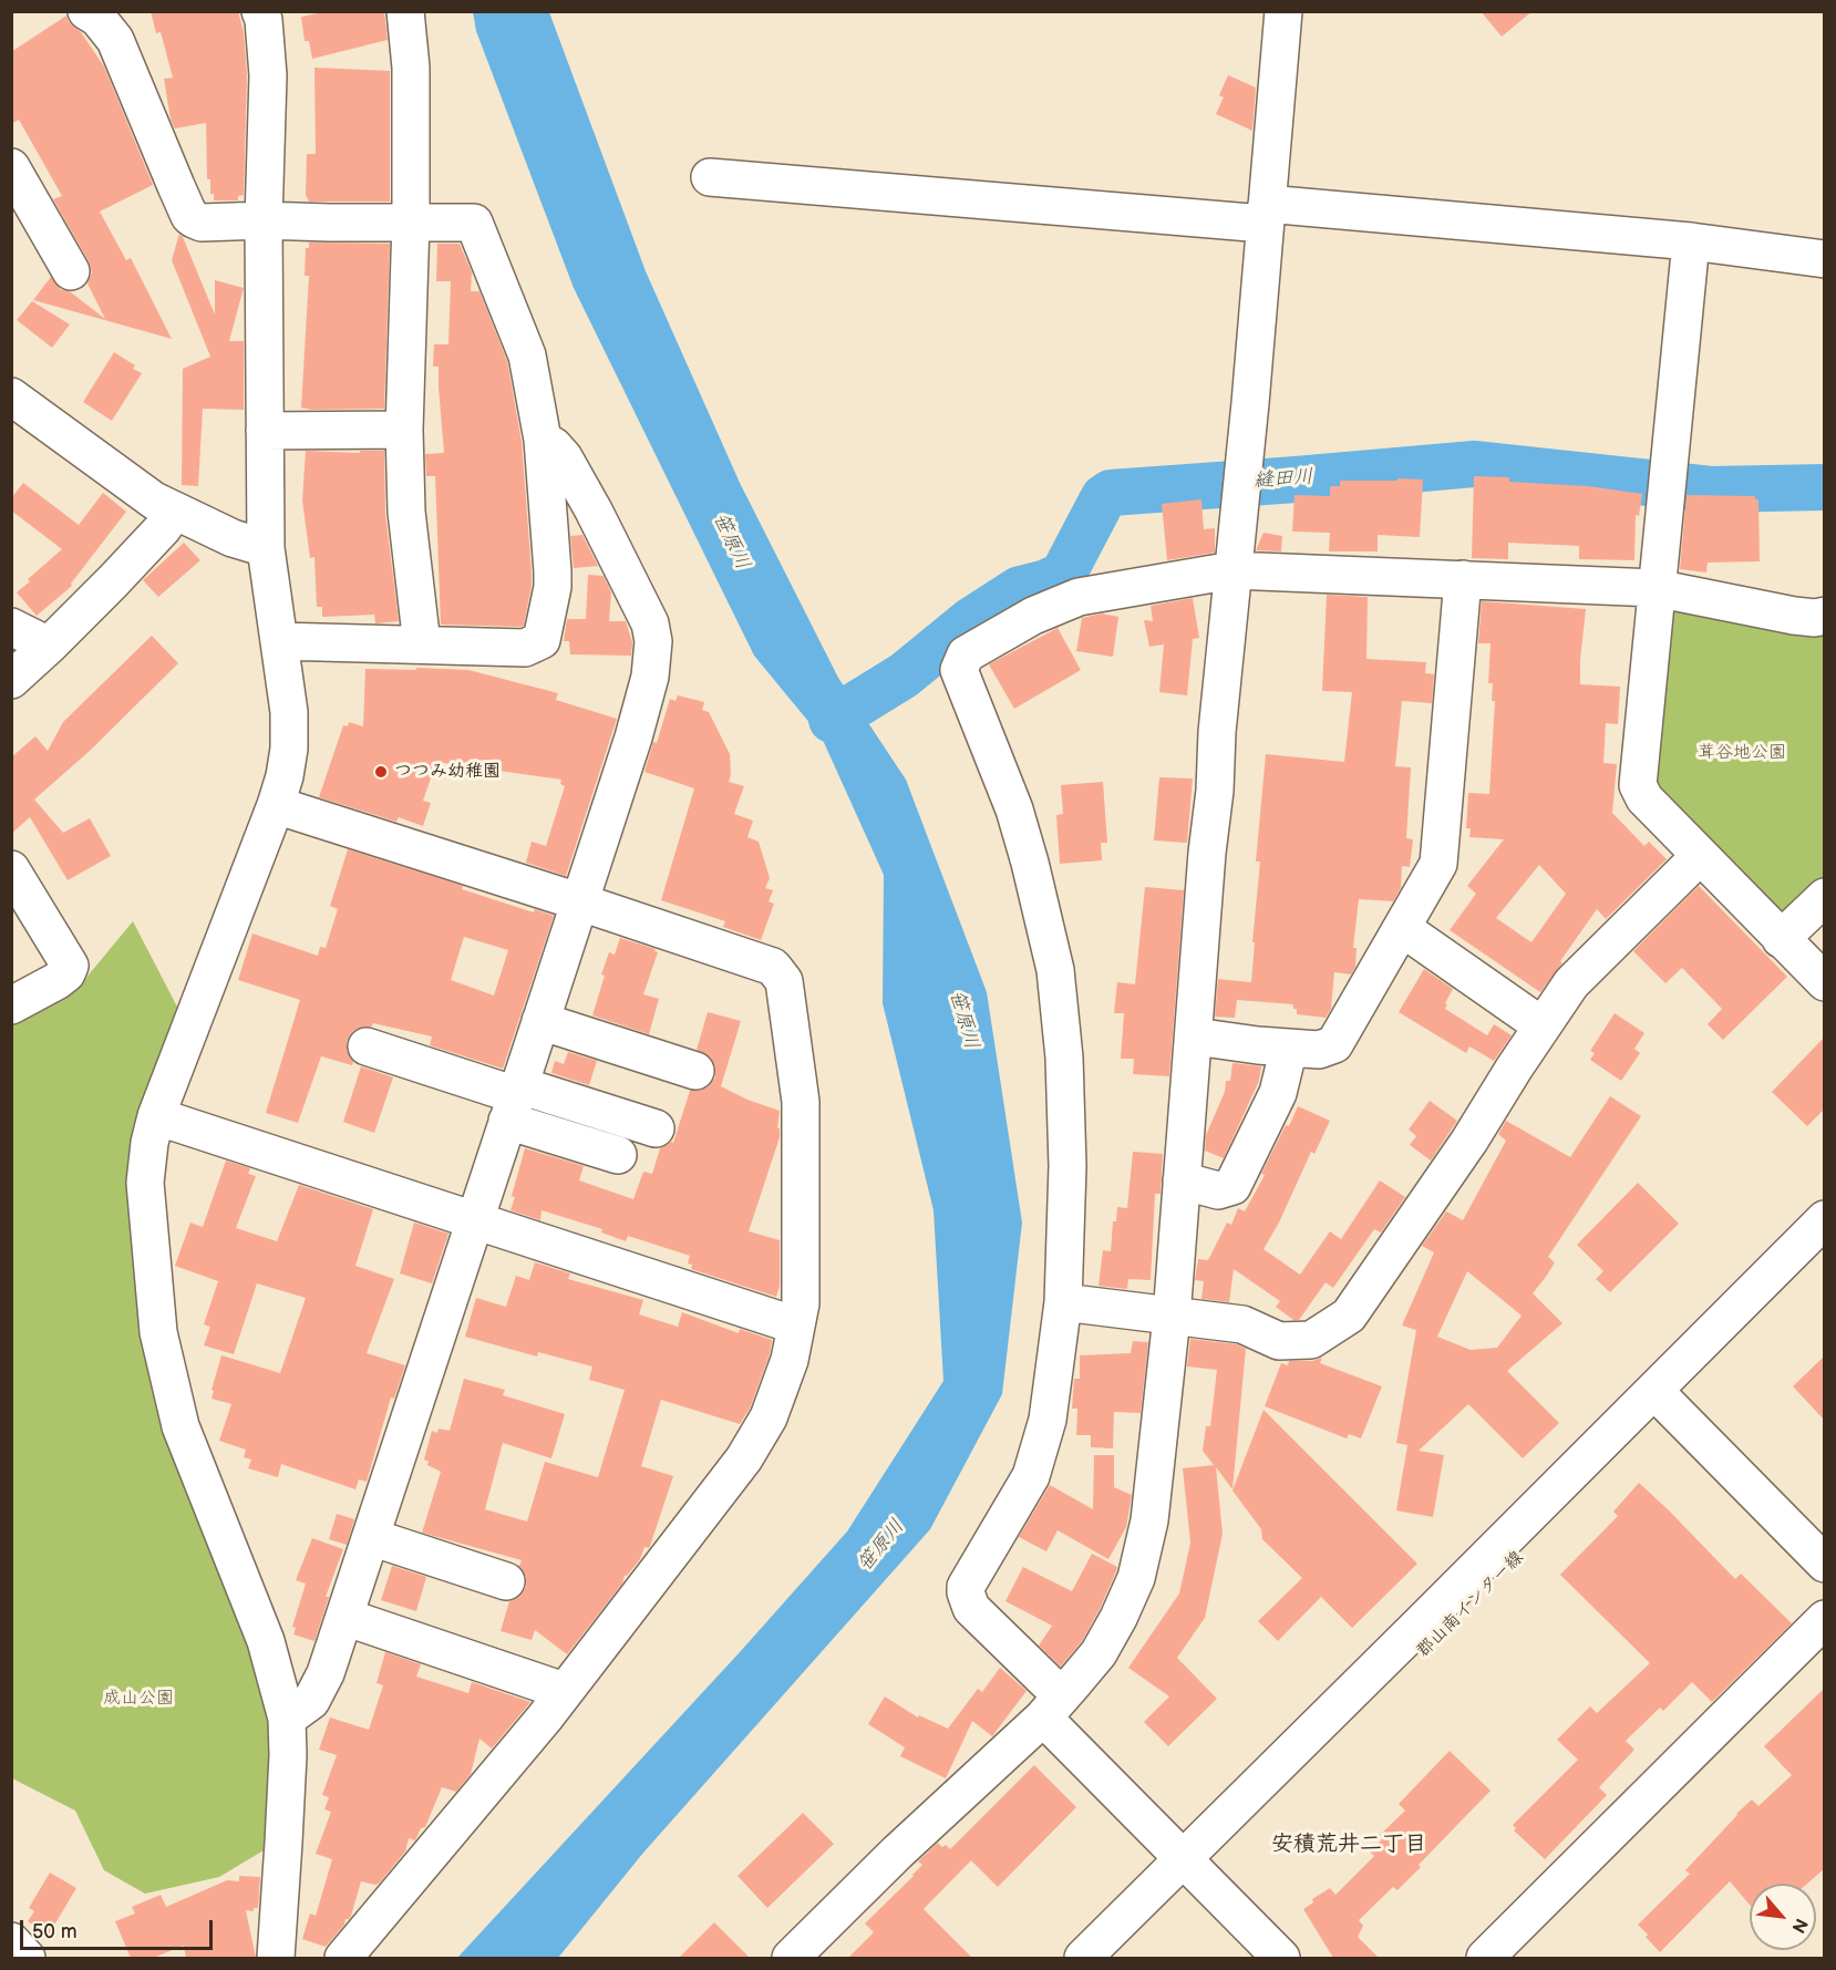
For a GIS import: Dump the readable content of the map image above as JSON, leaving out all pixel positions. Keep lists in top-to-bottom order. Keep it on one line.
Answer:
{"districts":["安積荒井二丁目"],"water":["縫田川","笹原川"],"parks":["茸谷地公園","成山公園"],"places":["つつみ幼稚園"],"scale_bar":"50 m","north":"bottom right"}
